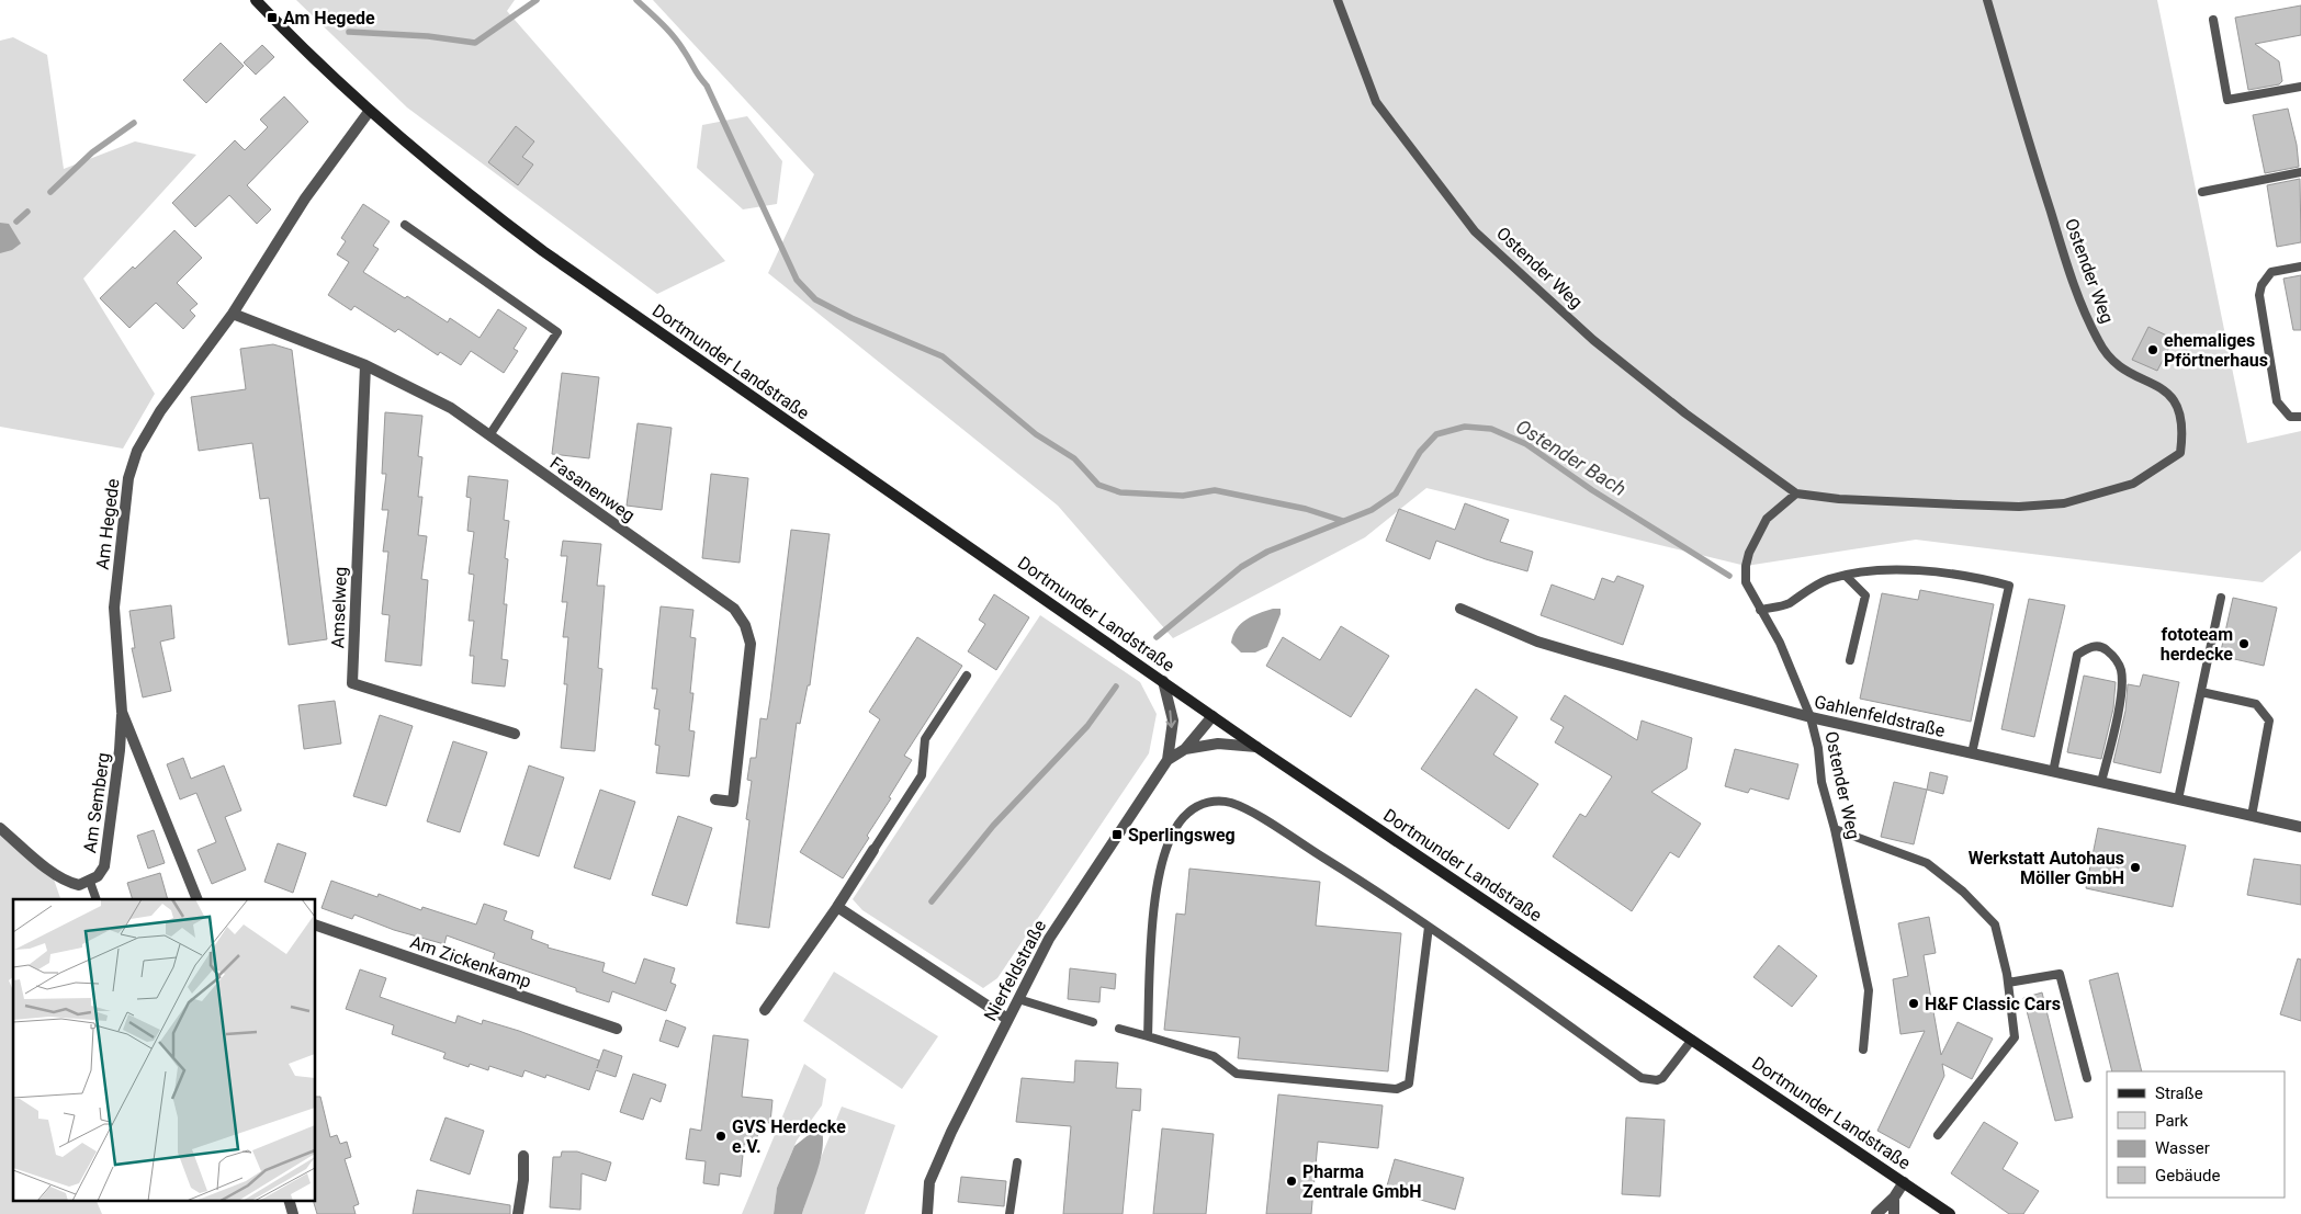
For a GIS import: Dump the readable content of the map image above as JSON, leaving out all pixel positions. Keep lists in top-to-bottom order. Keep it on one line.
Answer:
{"streets":{"main road":["Dortmunder Landstraße"],"street":["Fasanenweg","Am Hegede","Amselweg","Gahlenfeldstraße","Am Semberg","Am Zickenkamp","Nierfeldstraße"],"lane":["Ostender Weg"]},"crossings":[["Ostender Weg","Gahlenfeldstraße"],["Dortmunder Landstraße","Am Hegede"],["Dortmunder Landstraße","Nierfeldstraße"],["Fasanenweg","Am Hegede"],["Fasanenweg","Amselweg"],["Am Hegede","Am Semberg"]],"water":["Ostender Bach"],"places":{"transit":["Am Hegede","Sperlingsweg"],"other":["ehemaliges Pförtnerhaus","fototeam herdecke","Werkstatt Autohaus Möller GmbH","H&F Classic Cars","GVS Herdecke e.V.","Pharma Zentrale GmbH"]},"legend":["Straße","Park","Wasser","Gebäude"]}
